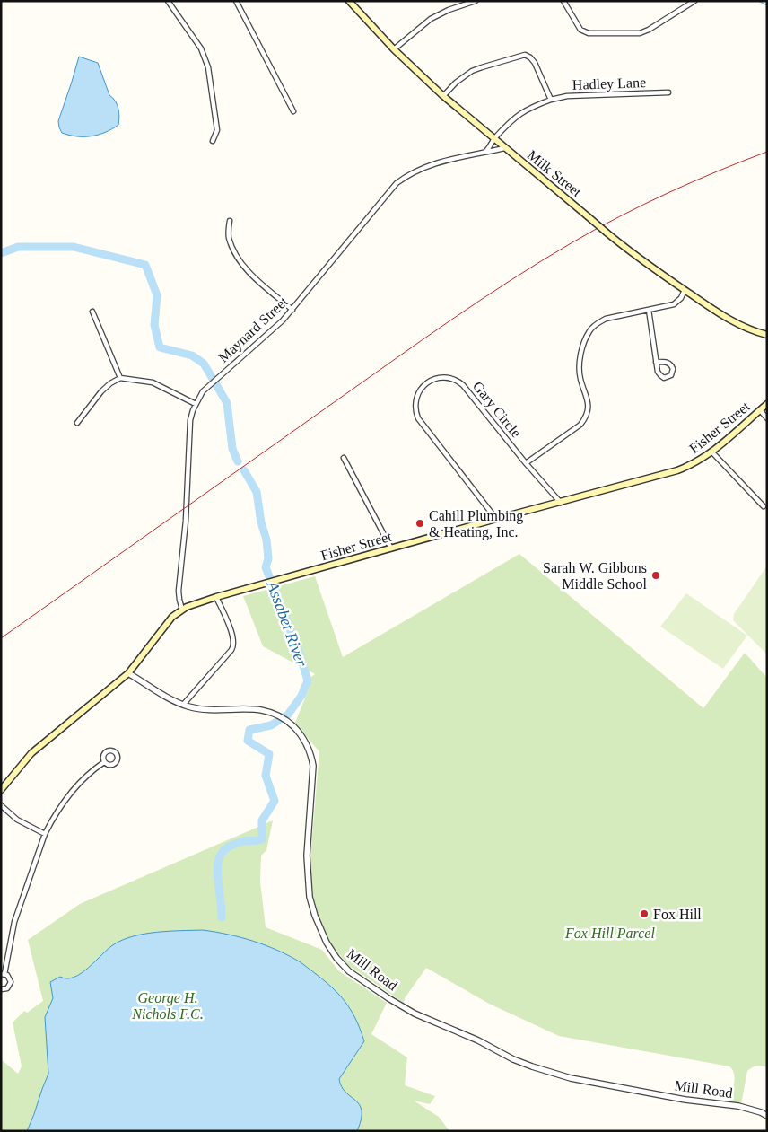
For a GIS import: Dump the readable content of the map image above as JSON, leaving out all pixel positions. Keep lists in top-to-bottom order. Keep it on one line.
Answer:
{"streets":{"main road":["Milk Street","Fisher Street"],"street":["Hadley Lane","Maynard Street","Gary Circle","Mill Road"]},"crossings":[["Hadley Lane","Milk Street"],["Milk Street","Maynard Street"],["Maynard Street","Fisher Street"],["Gary Circle","Fisher Street"],["Fisher Street","Mill Road"]],"water":["Assabet River"],"parks":["Fox Hill Parcel","George H. Nichols F.C."],"places":["Cahill Plumbing & Heating, Inc.","Sarah W. Gibbons Middle School","Fox Hill"]}
